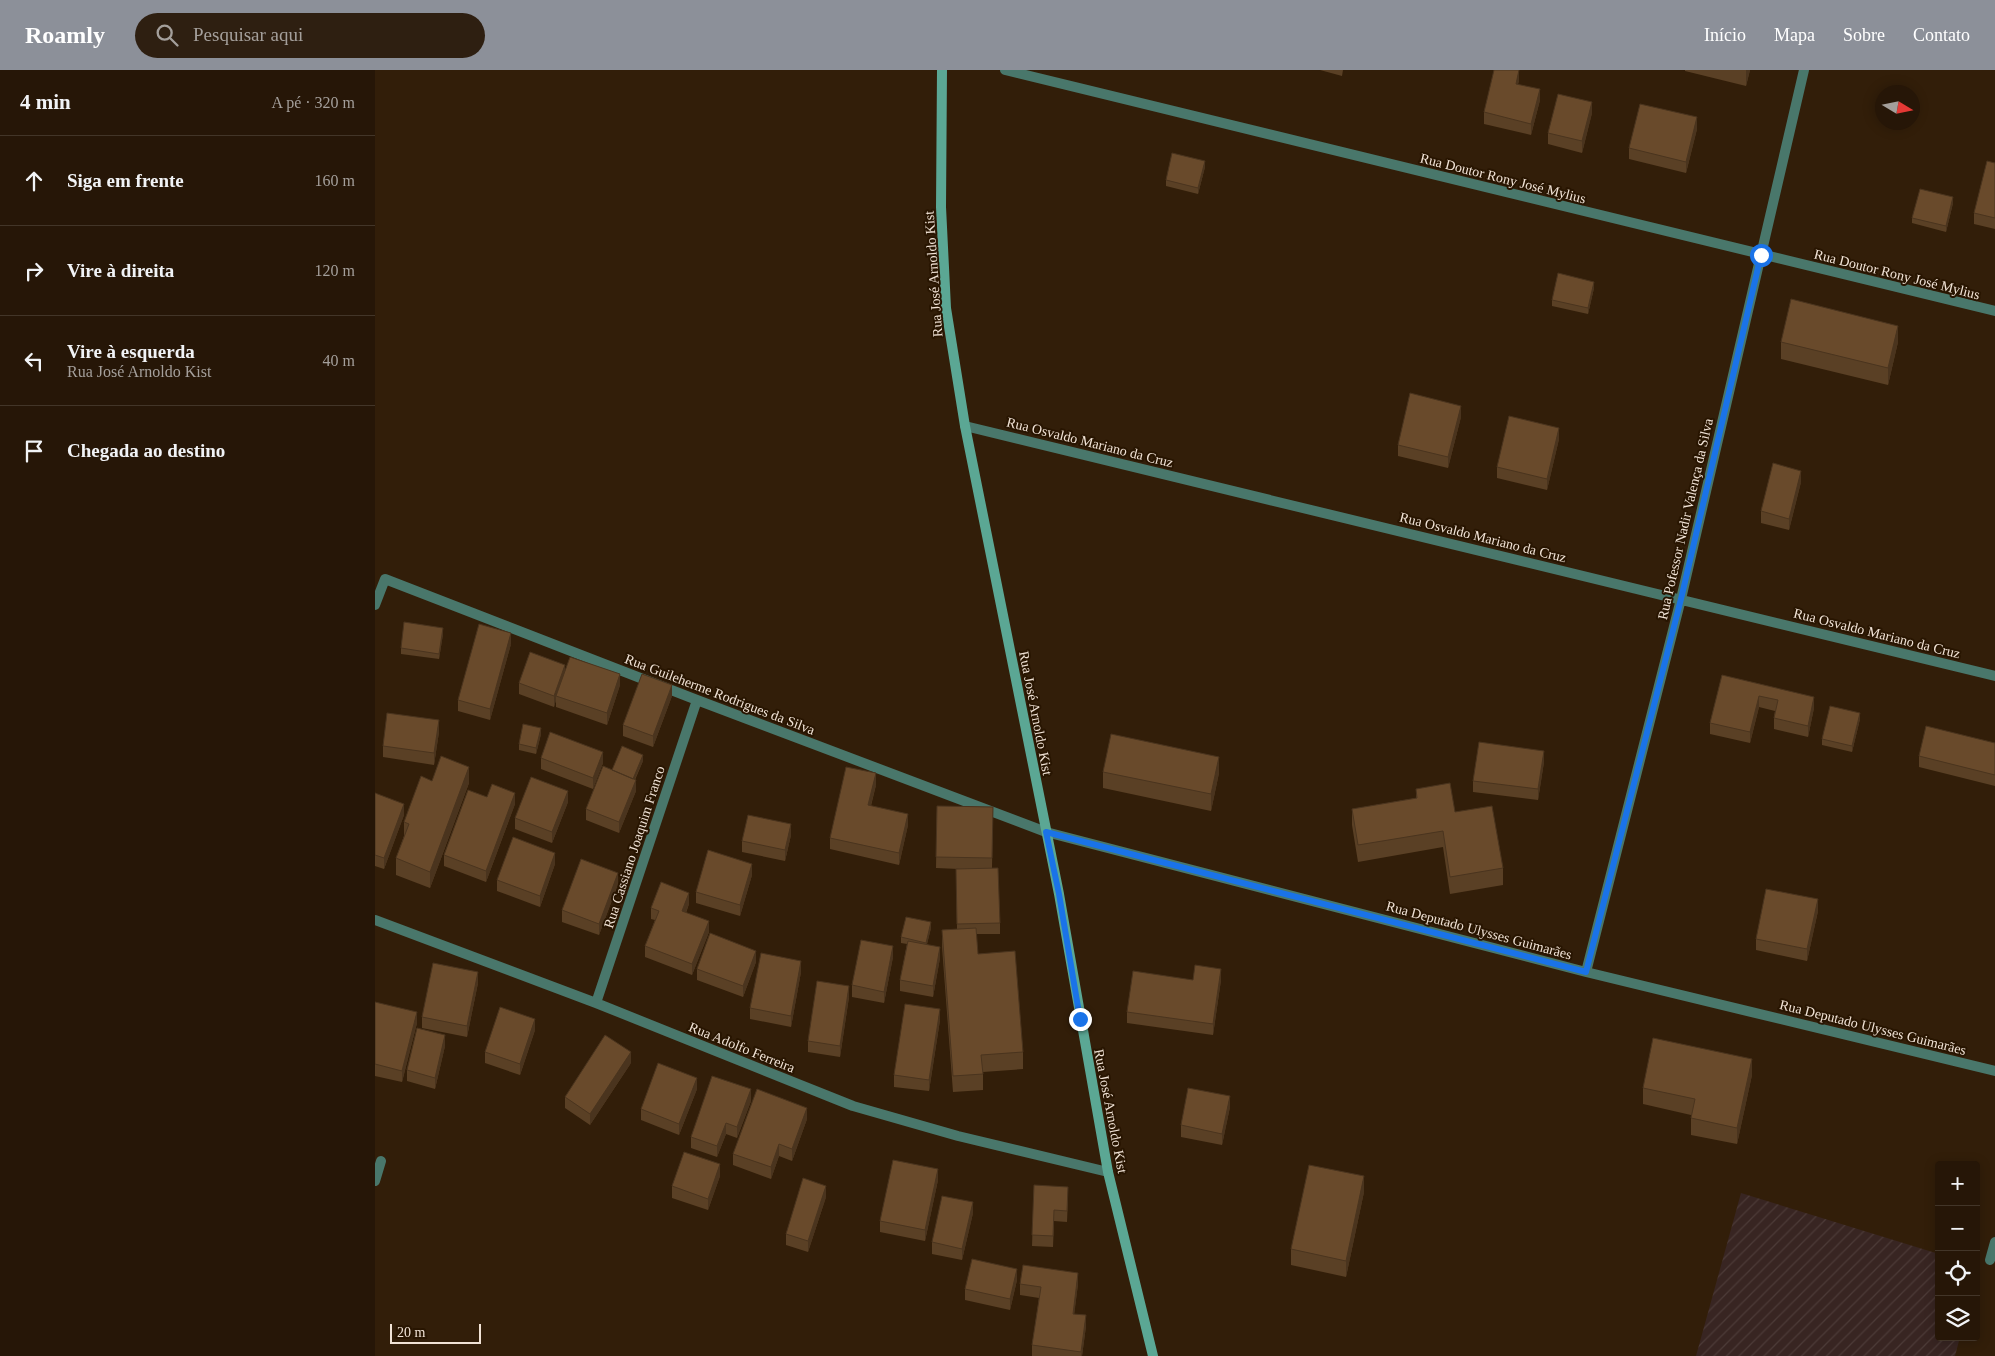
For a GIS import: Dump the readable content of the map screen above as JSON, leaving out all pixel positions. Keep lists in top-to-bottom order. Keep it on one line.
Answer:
{"streets":{"street":["Rua Doutor Rony José Mylius","Rua José Arnoldo Kist","Rua Osvaldo Mariano da Cruz","Rua Pofessor Nadir Valença da Silva","Rua Guileherme Rodrigues da Silva","Rua Cassiano Joaquim Franco","Rua Deputado Ulysses Guimarães","Rua Adolfo Ferreira"]},"crossings":[["Rua Doutor Rony José Mylius","Rua Pofessor Nadir Valença da Silva"],["Rua José Arnoldo Kist","Rua Osvaldo Mariano da Cruz"],["Rua José Arnoldo Kist","Rua Guileherme Rodrigues da Silva"],["Rua José Arnoldo Kist","Rua Deputado Ulysses Guimarães"],["Rua José Arnoldo Kist","Rua Adolfo Ferreira"],["Rua Osvaldo Mariano da Cruz","Rua Pofessor Nadir Valença da Silva"],["Rua Pofessor Nadir Valença da Silva","Rua Deputado Ulysses Guimarães"],["Rua Guileherme Rodrigues da Silva","Rua Cassiano Joaquim Franco"],["Rua Guileherme Rodrigues da Silva","Rua Deputado Ulysses Guimarães"],["Rua Cassiano Joaquim Franco","Rua Adolfo Ferreira"]],"scale_bar":"20 m","north":"right","page":{"header":"Roamly","search":"Pesquisar aqui","nav":["Início","Mapa","Sobre","Contato"],"heading":["4 min","A pé · 320 m"],"list":[["Siga em frente","160 m"],["Vire à direita","120 m"],["Vire à esquerda","Rua José Arnoldo Kist","40 m"],"Chegada ao destino"],"map_buttons":["+","−"],"scale":"20 m"}}
